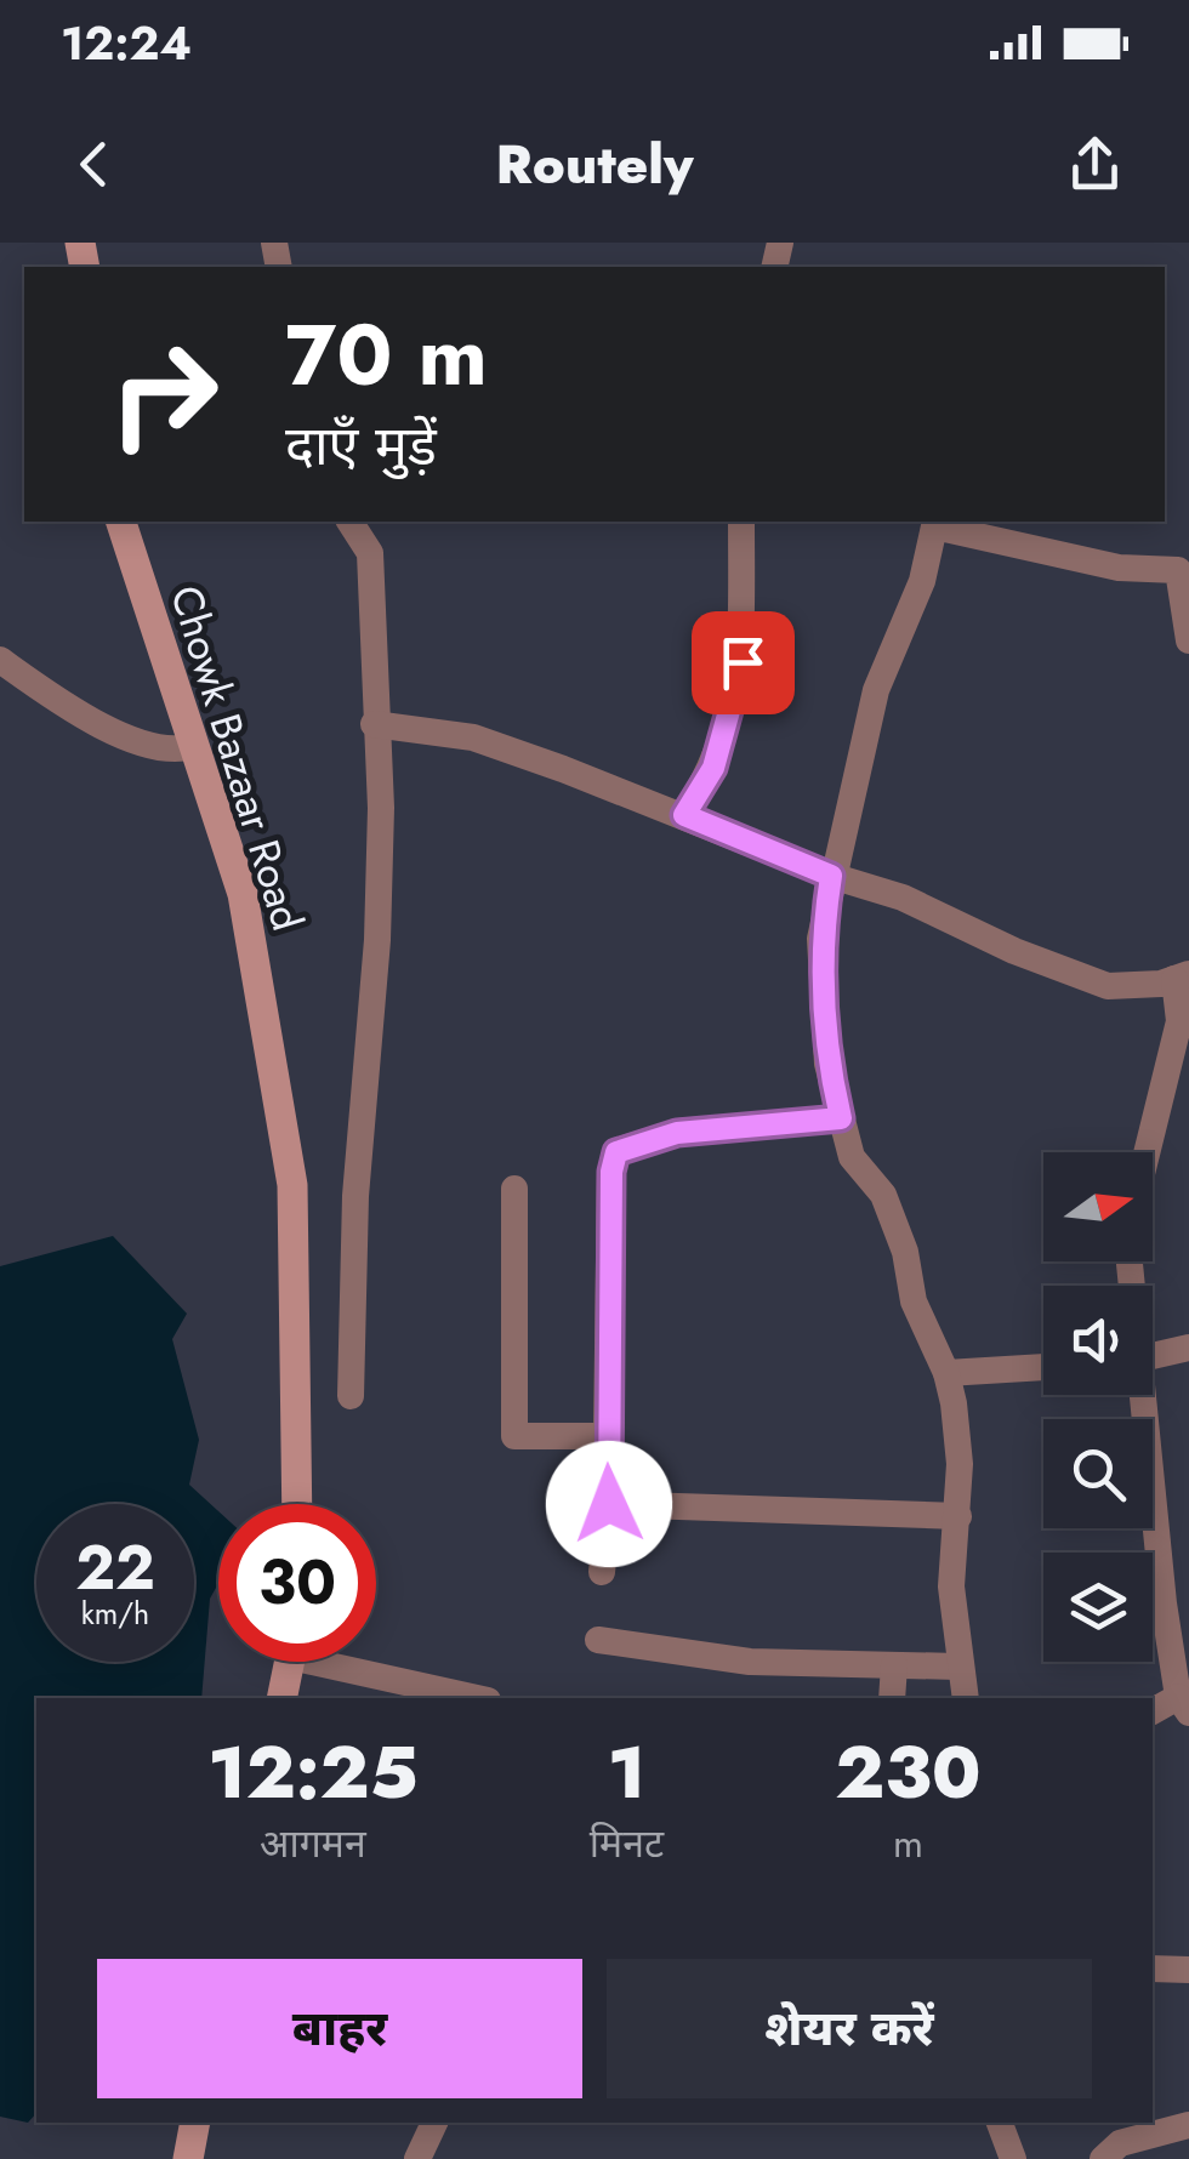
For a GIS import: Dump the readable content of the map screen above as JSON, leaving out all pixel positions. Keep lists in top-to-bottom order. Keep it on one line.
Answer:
{"streets":{"main road":["Chowk Bazaar Road"]},"north":"right","page":{"status":"12:24","header":"Routely","turn":["70 m","दाएँ मुड़ें"],"speed":"22 km/h","limit":"30","eta":["12:25","आगमन","1","मिनट","230","m"],"buttons":["बाहर","शेयर करें"]}}
